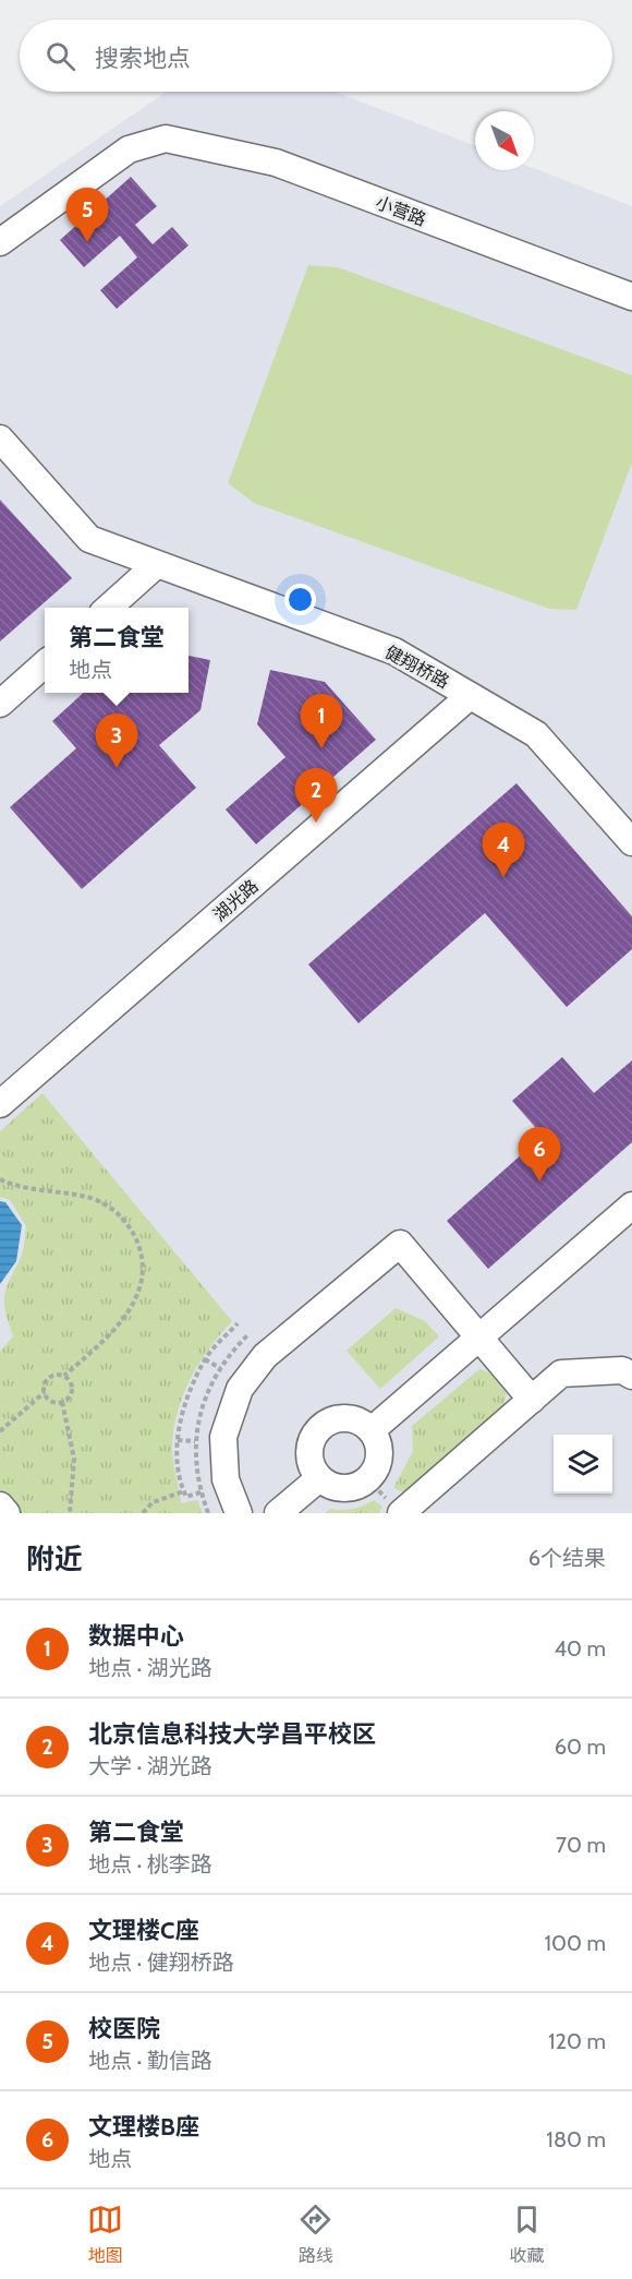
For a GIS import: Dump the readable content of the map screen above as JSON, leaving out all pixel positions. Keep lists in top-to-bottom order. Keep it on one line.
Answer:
{"streets":{"street":["小营路","健翔桥路","湖光路"]},"crossings":[["健翔桥路","湖光路"]],"north":"bottom right","page":{"search":"搜索地点","pins":["5","1","3","2","4","6"],"popup":["第二食堂","地点"],"heading":["附近","6个结果"],"list":[{"mark":"1","name":"数据中心","note":"地点 · 湖光路","value":"40 m"},{"mark":"2","name":"北京信息科技大学昌平校区","note":"大学 · 湖光路","value":"60 m"},{"mark":"3","name":"第二食堂","note":"地点 · 桃李路","value":"70 m"},{"mark":"4","name":"文理楼C座","note":"地点 · 健翔桥路","value":"100 m"},{"mark":"5","name":"校医院","note":"地点 · 勤信路","value":"120 m"},{"mark":"6","name":"文理楼B座","note":"地点","value":"180 m"}],"nav":["地图","路线","收藏"]}}
